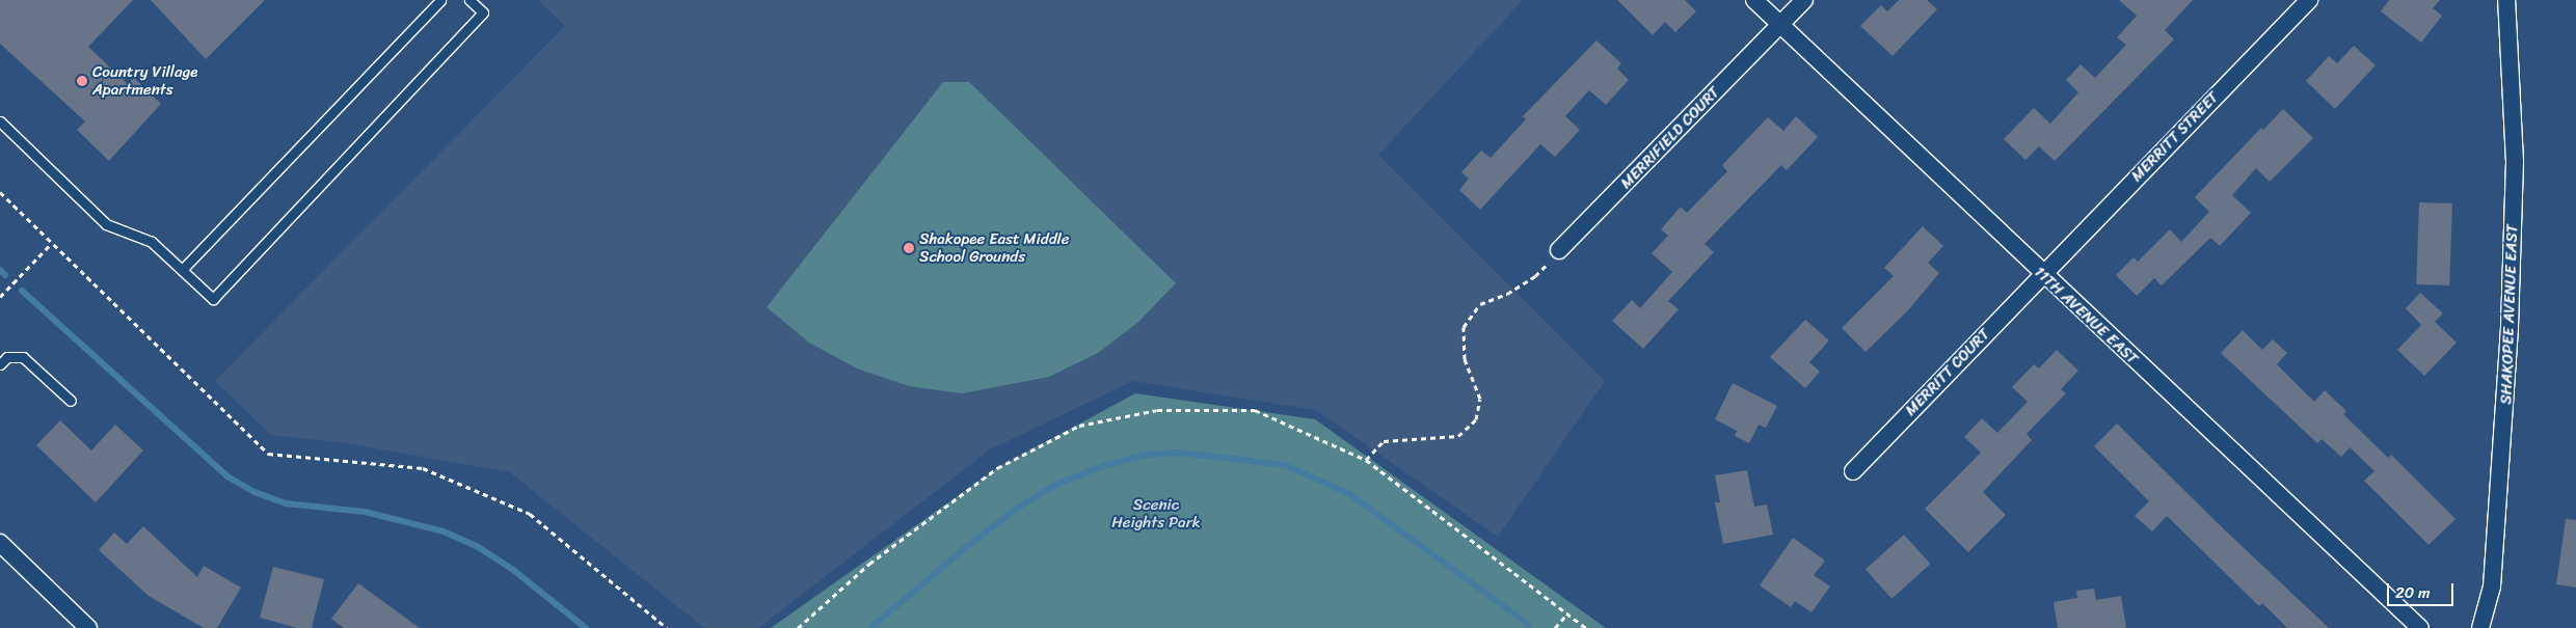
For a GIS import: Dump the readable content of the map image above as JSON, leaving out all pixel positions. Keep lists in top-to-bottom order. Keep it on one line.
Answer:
{"streets":{"street":["MERRITT STREET","MERRIFIELD COURT","SHAKOPEE AVENUE EAST","11TH AVENUE EAST","MERRITT COURT"]},"crossings":[["MERRITT STREET","11TH AVENUE EAST"],["MERRITT STREET","MERRITT COURT"],["MERRIFIELD COURT","11TH AVENUE EAST"],["11TH AVENUE EAST","MERRITT COURT"]],"parks":["Scenic Heights Park"],"places":["Country Village Apartments","Shakopee East Middle School Grounds"],"scale_bar":"20 m"}
